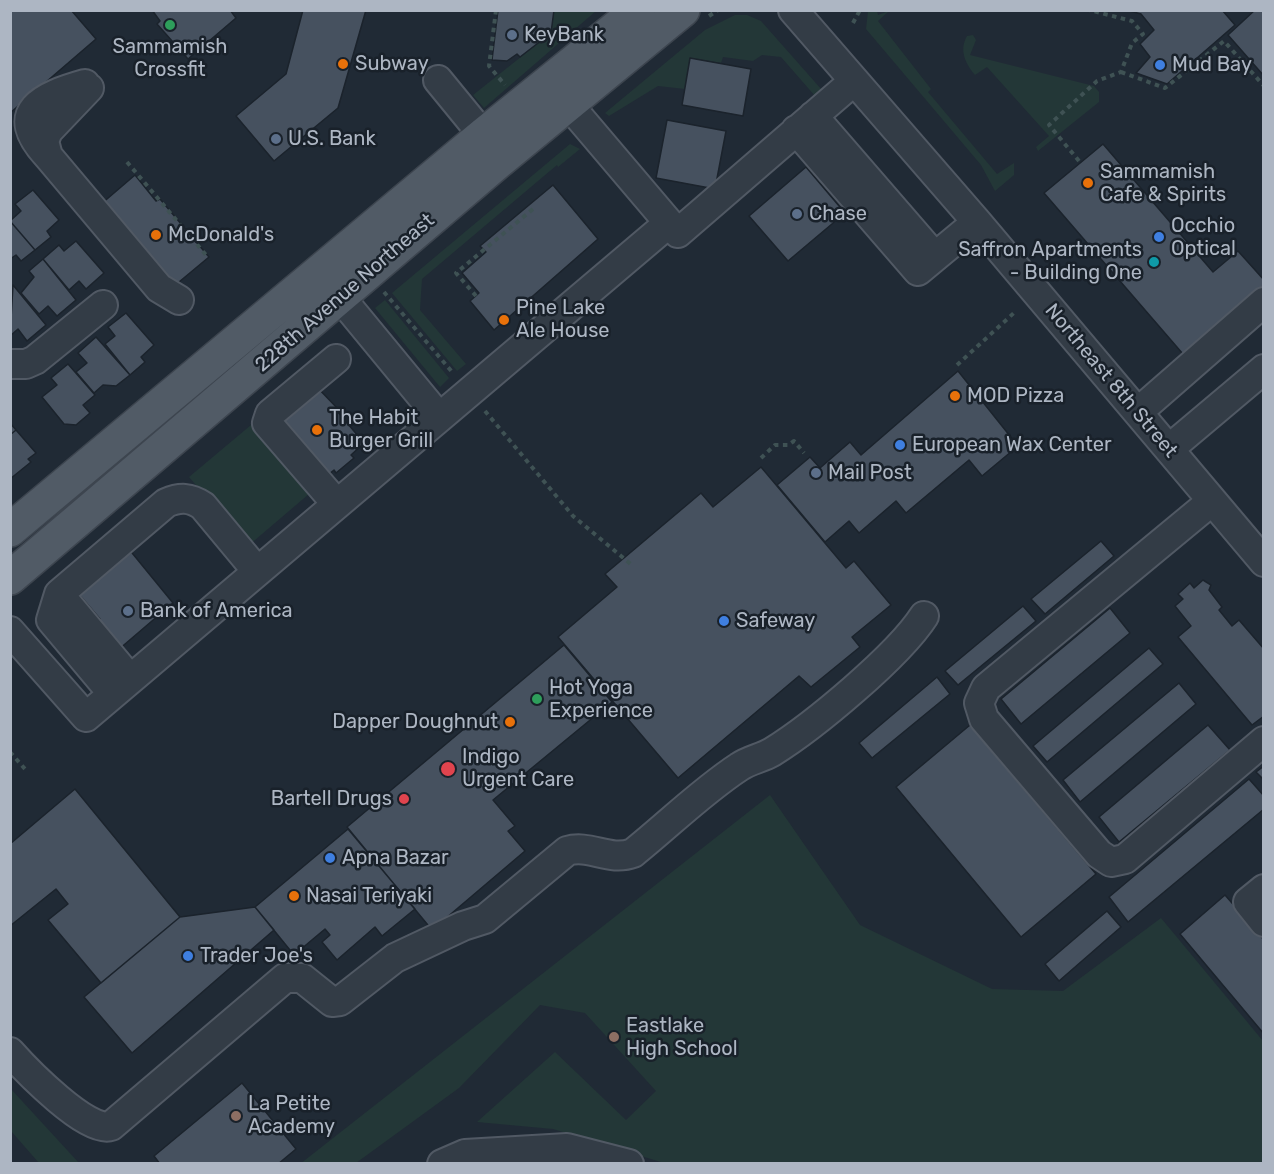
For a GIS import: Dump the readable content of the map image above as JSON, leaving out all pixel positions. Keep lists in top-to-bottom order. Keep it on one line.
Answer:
{"streets":{"main road":["228th Avenue Northeast"],"street":["Northeast 8th Street"]},"places":["Sammamish Crossfit","KeyBank","Subway","Mud Bay","U.S. Bank","Sammamish Cafe & Spirits","Chase","McDonald's","Occhio Optical","Saffron Apartments - Building One","Pine Lake Ale House","MOD Pizza","The Habit Burger Grill","European Wax Center","Mail Post","Bank of America","Safeway","Hot Yoga Experience","Dapper Doughnut","Indigo Urgent Care","Bartell Drugs","Apna Bazar","Nasai Teriyaki","Trader Joe's","Eastlake High School","La Petite Academy"]}
